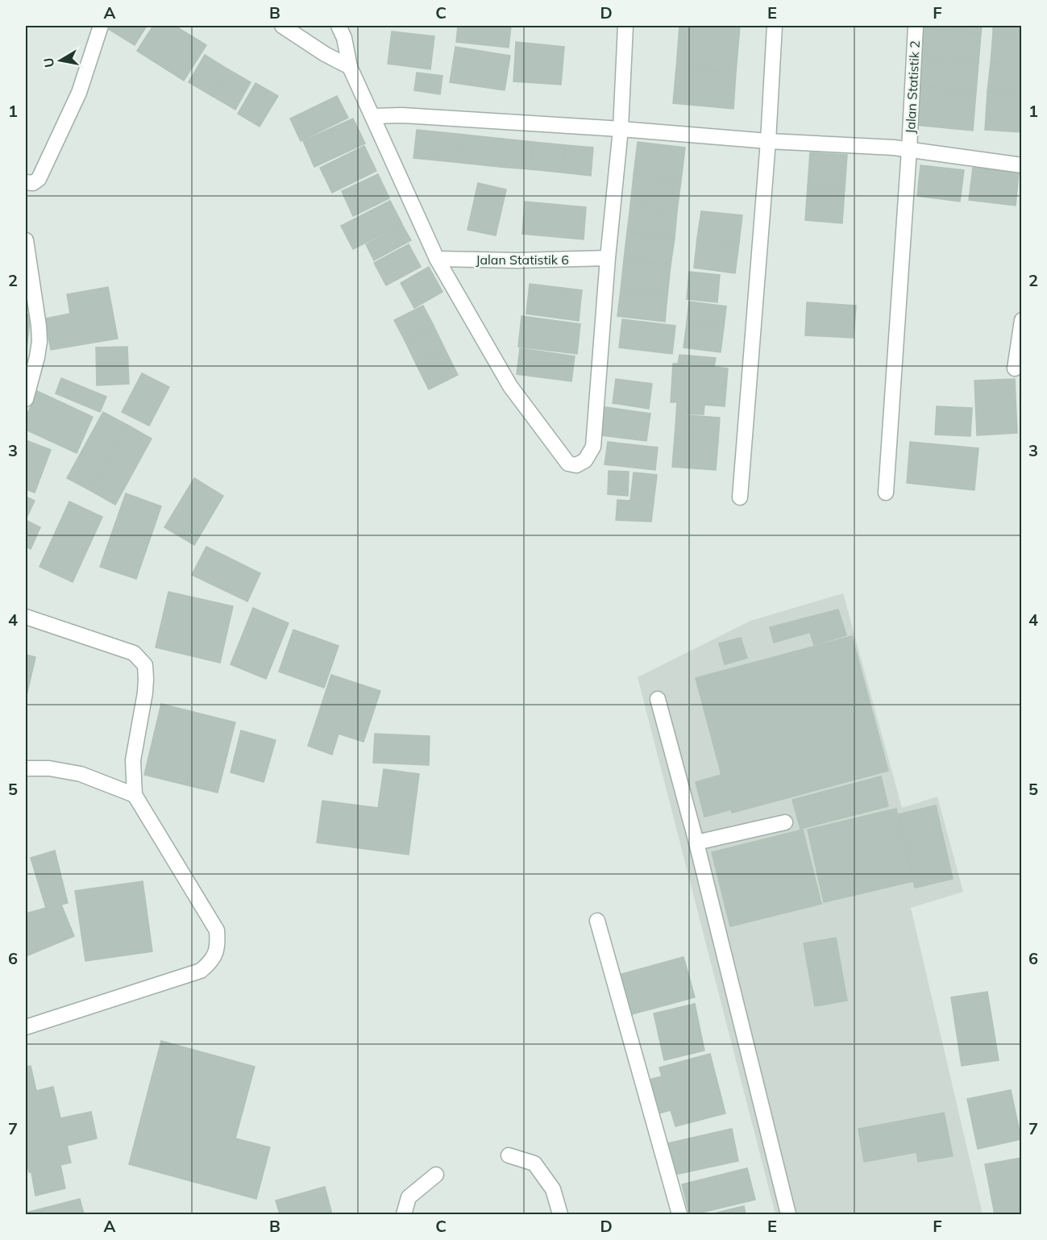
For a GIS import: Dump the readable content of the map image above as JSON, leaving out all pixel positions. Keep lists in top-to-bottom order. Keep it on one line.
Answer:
{"streets":{"street":["Jalan Statistik 2","Jalan Statistik 6"]},"north":"left","grid":{"columns":["A","B","C","D","E","F"],"rows":["1","2","3","4","5","6","7"]}}
